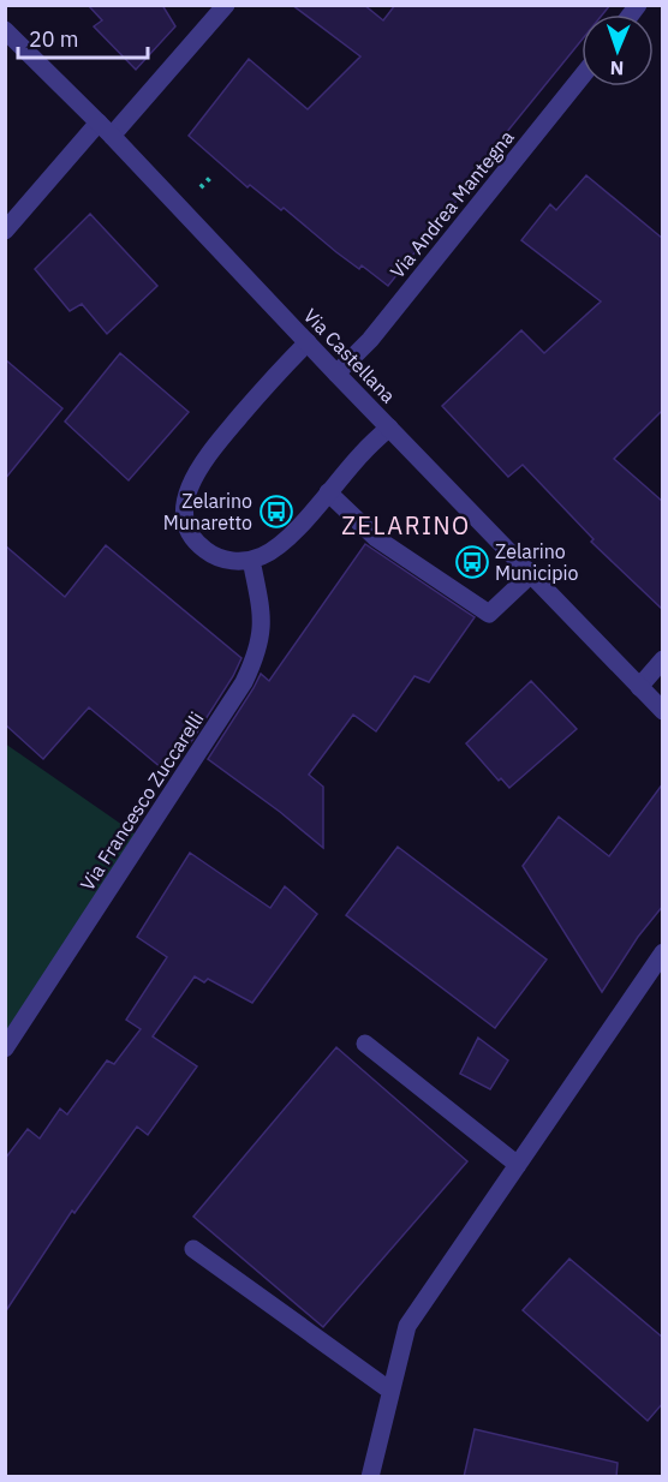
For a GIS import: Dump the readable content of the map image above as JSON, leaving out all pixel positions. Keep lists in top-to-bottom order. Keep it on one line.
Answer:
{"streets":{"street":["Via Andrea Mantegna","Via Castellana","Via Francesco Zuccarelli"]},"crossings":[["Via Andrea Mantegna","Via Castellana"]],"districts":["ZELARINO"],"places":{"bus stop":["Zelarino Munaretto","Zelarino Municipio"]},"scale_bar":"20 m","north":"bottom"}
